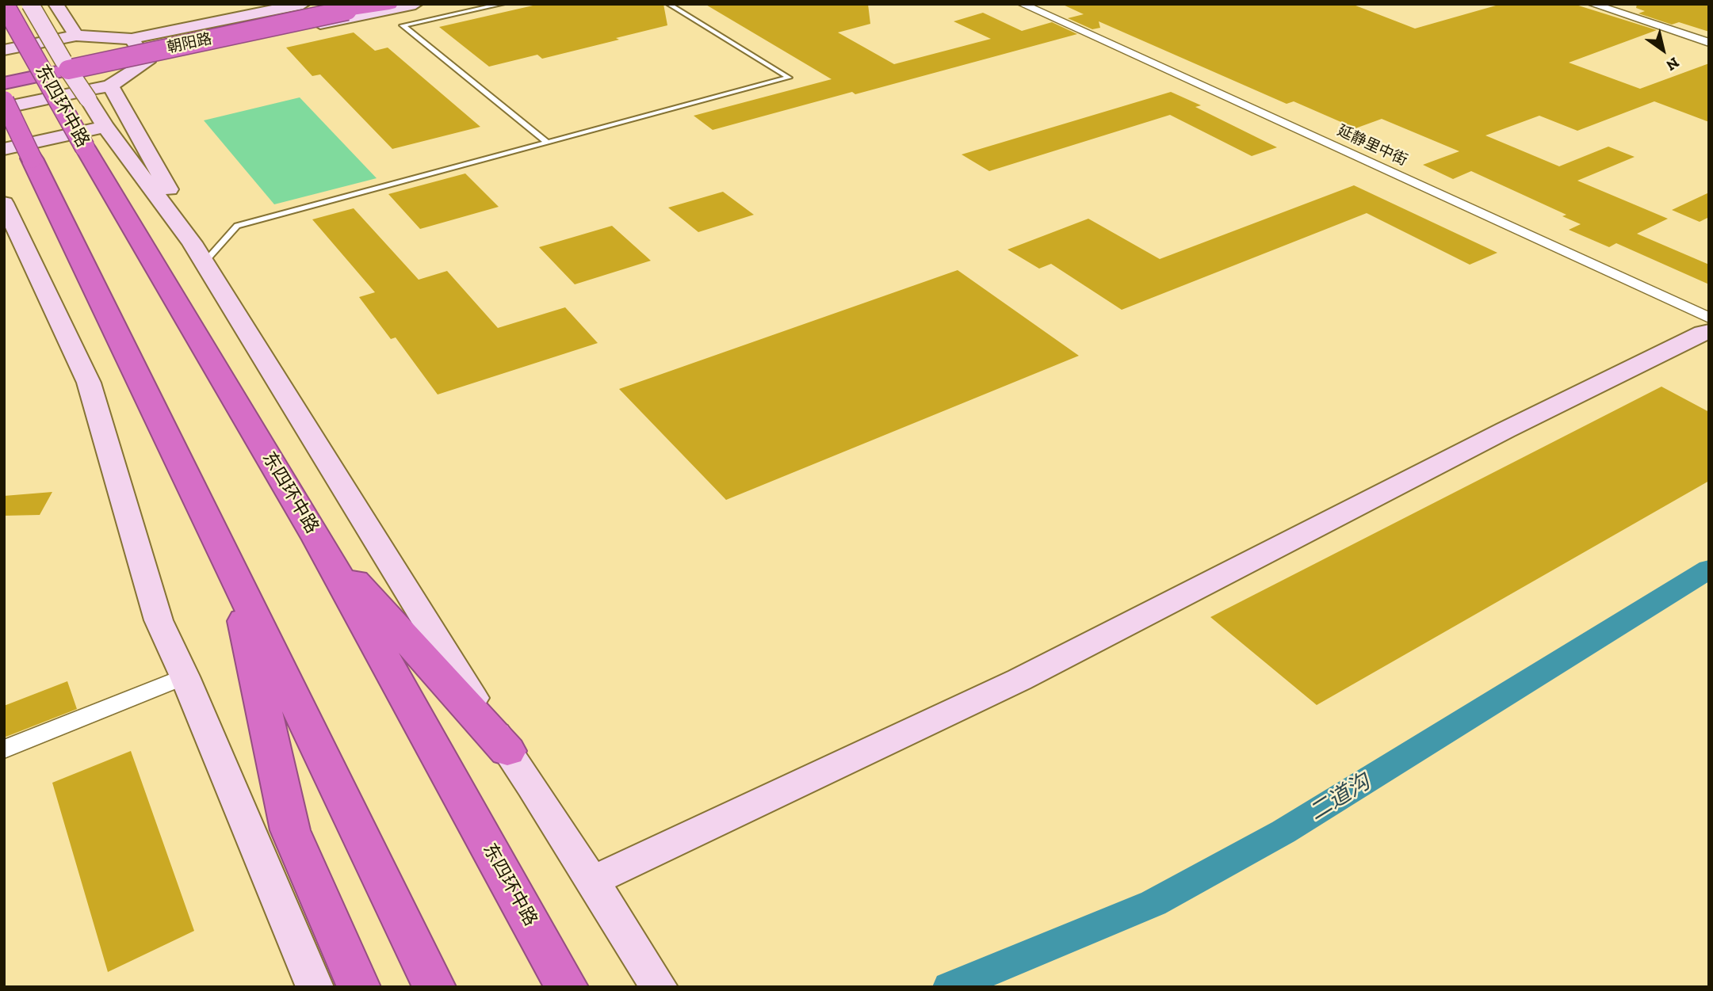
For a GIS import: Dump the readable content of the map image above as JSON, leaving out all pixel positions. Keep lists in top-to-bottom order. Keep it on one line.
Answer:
{"streets":{"highway":["朝阳路","东四环中路"],"street":["延静里中街"]},"crossings":[["朝阳路","东四环中路"]],"water":["二道沟"],"north":"bottom right"}
